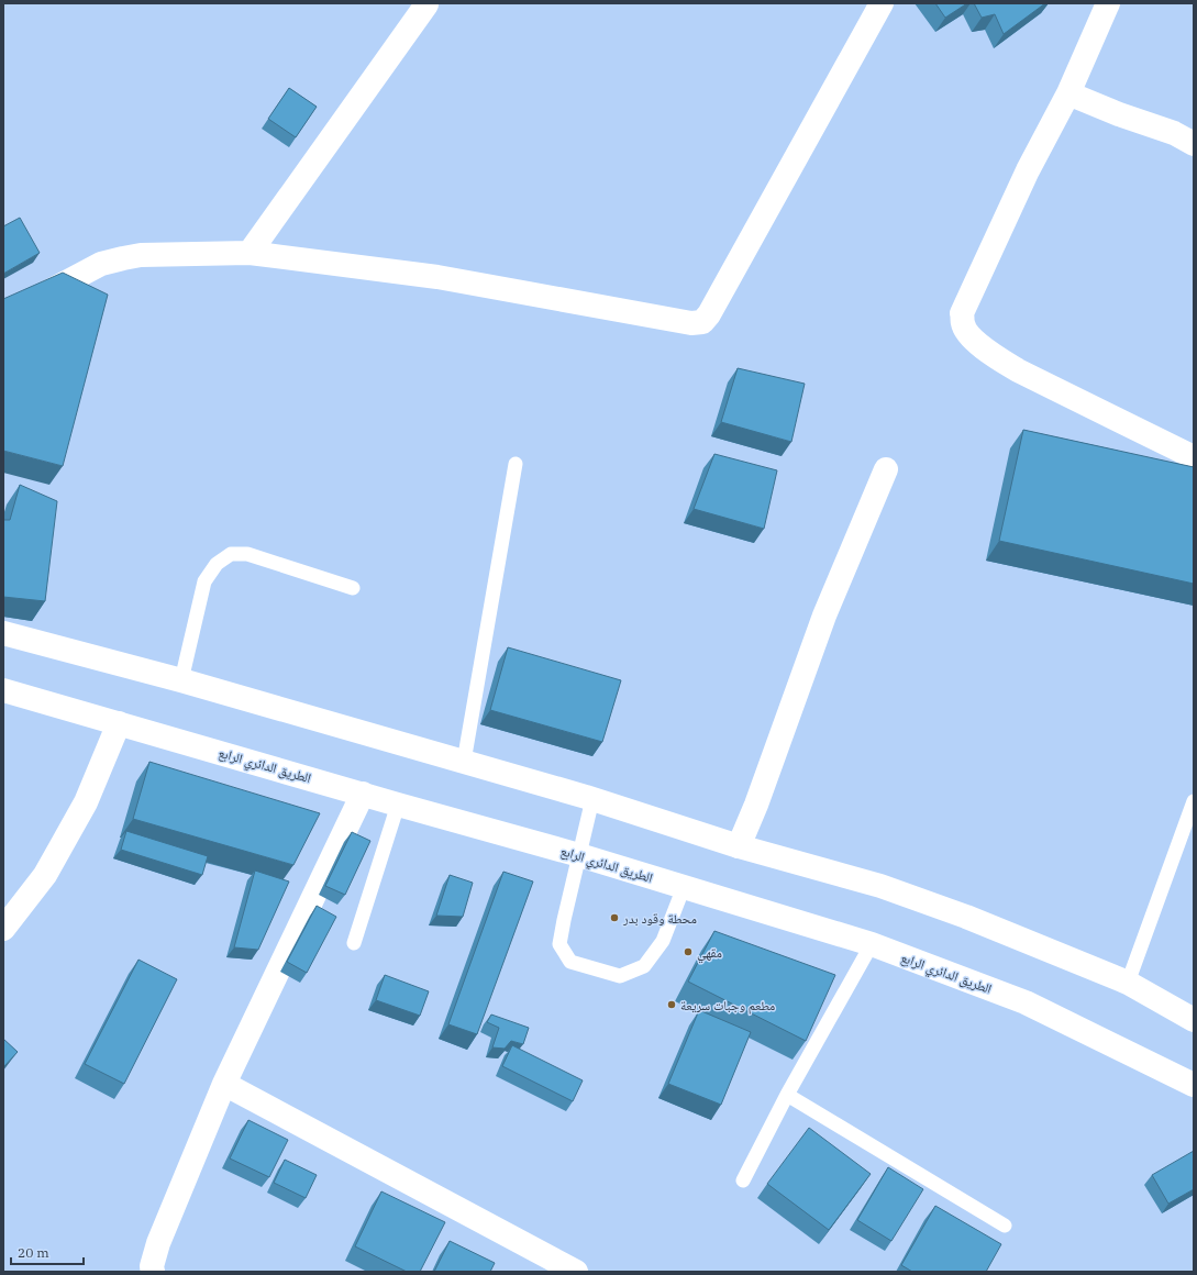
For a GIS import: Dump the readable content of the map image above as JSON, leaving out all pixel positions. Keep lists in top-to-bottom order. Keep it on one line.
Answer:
{"streets":{"street":["الطريق الدائري الرابع"]},"places":["محطة وقود بدر","مقهي","مطعم وجبات سريعة"],"scale_bar":"20 m"}
